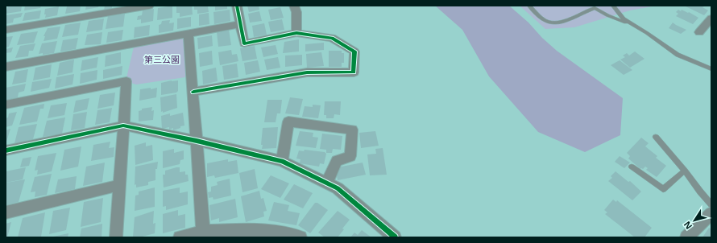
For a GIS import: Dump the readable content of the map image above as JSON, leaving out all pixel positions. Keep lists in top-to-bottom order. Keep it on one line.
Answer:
{"parks":["第三公園"],"north":"bottom left"}
